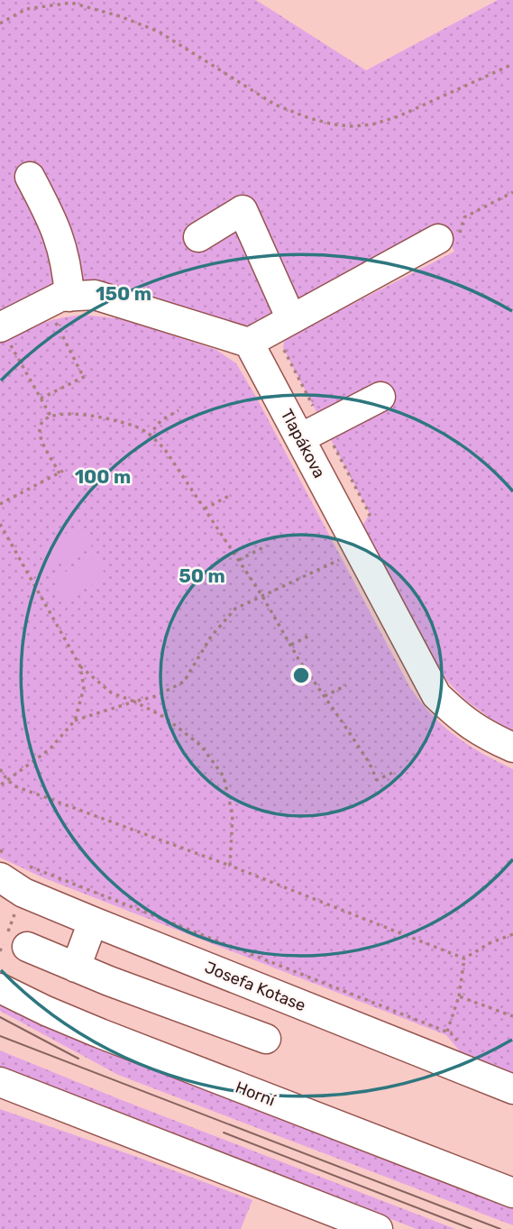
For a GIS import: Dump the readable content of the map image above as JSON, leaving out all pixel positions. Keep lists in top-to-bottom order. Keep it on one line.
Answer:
{"streets":{"street":["Tlapákova","Josefa Kotase","Horní"]},"rings":["150 m","100 m","50 m"]}
